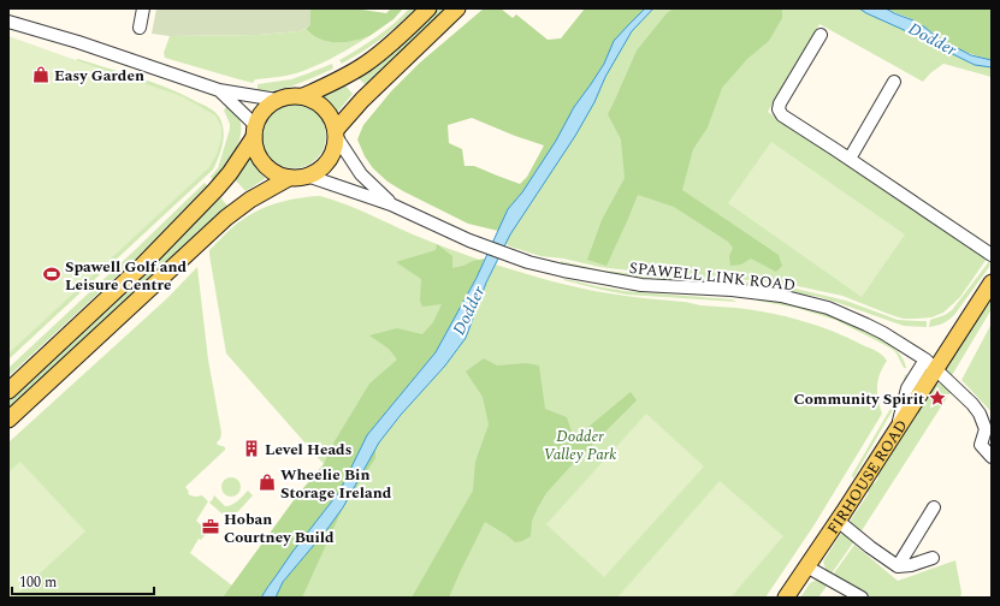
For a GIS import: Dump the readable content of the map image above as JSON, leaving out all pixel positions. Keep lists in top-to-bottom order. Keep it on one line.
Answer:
{"streets":{"main road":["FIRHOUSE ROAD"],"street":["SPAWELL LINK ROAD"]},"crossings":[["SPAWELL LINK ROAD","FIRHOUSE ROAD"]],"water":["Dodder"],"parks":["Dodder Valley Park"],"places":{"shop":["Easy Garden","Wheelie Bin Storage Ireland"],"sports":["Spawell Golf and Leisure Centre"],"place":["Community Spirit"],"building":["Level Heads"],"office":["Hoban Courtney Build"]},"scale_bar":"100 m"}
